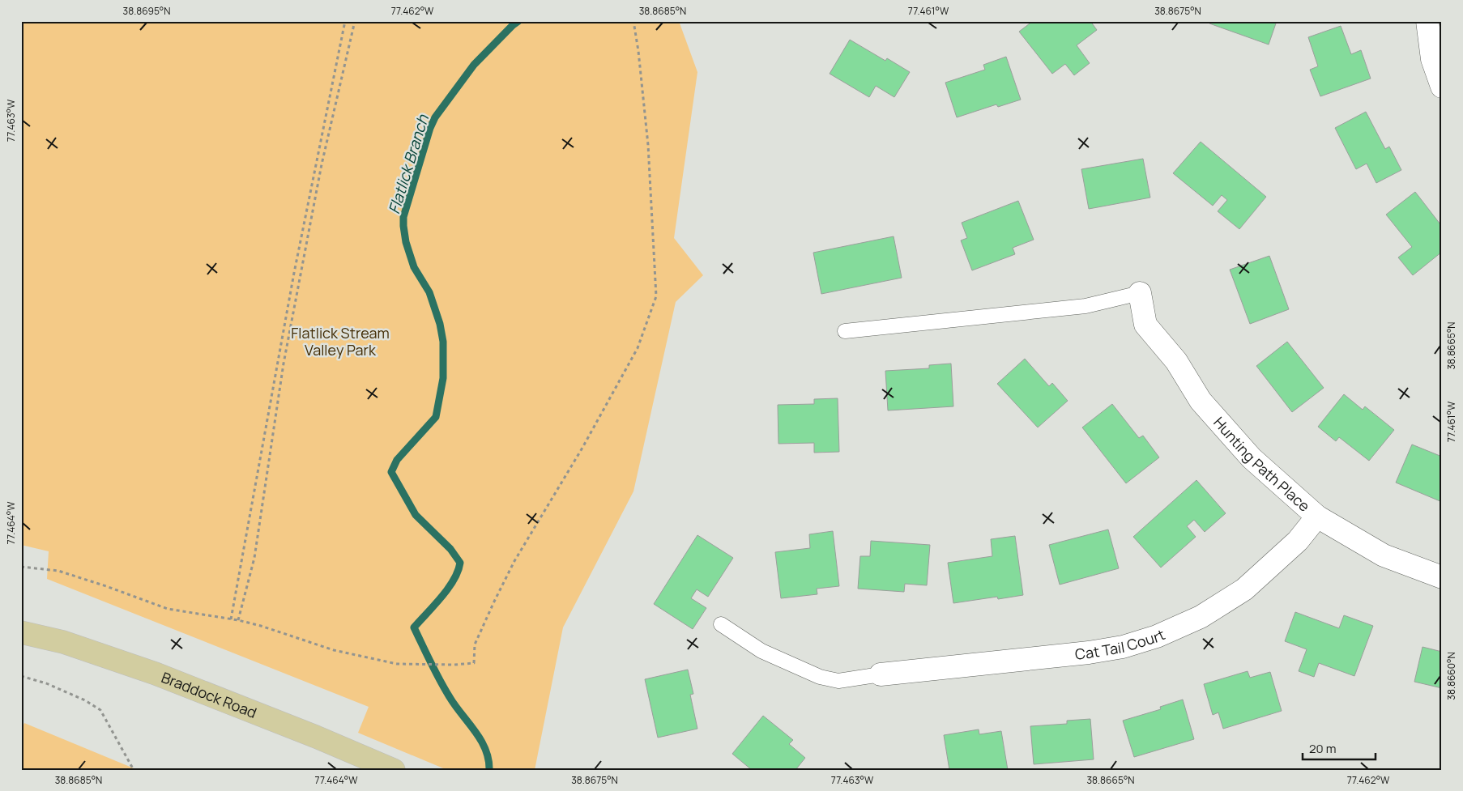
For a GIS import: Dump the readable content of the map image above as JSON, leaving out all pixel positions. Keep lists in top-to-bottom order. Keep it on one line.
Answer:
{"streets":{"main road":["Braddock Road"],"street":["Hunting Path Place","Cat Tail Court"]},"crossings":[["Hunting Path Place","Cat Tail Court"]],"water":["Flatlick Branch"],"parks":["Flatlick Stream Valley Park"],"scale_bar":"20 m","coordinates":["38.8695°N","77.462°W","38.8685°N","77.461°W","38.8675°N","77.463°W","38.8665°N","77.464°W","38.8660°N"]}
